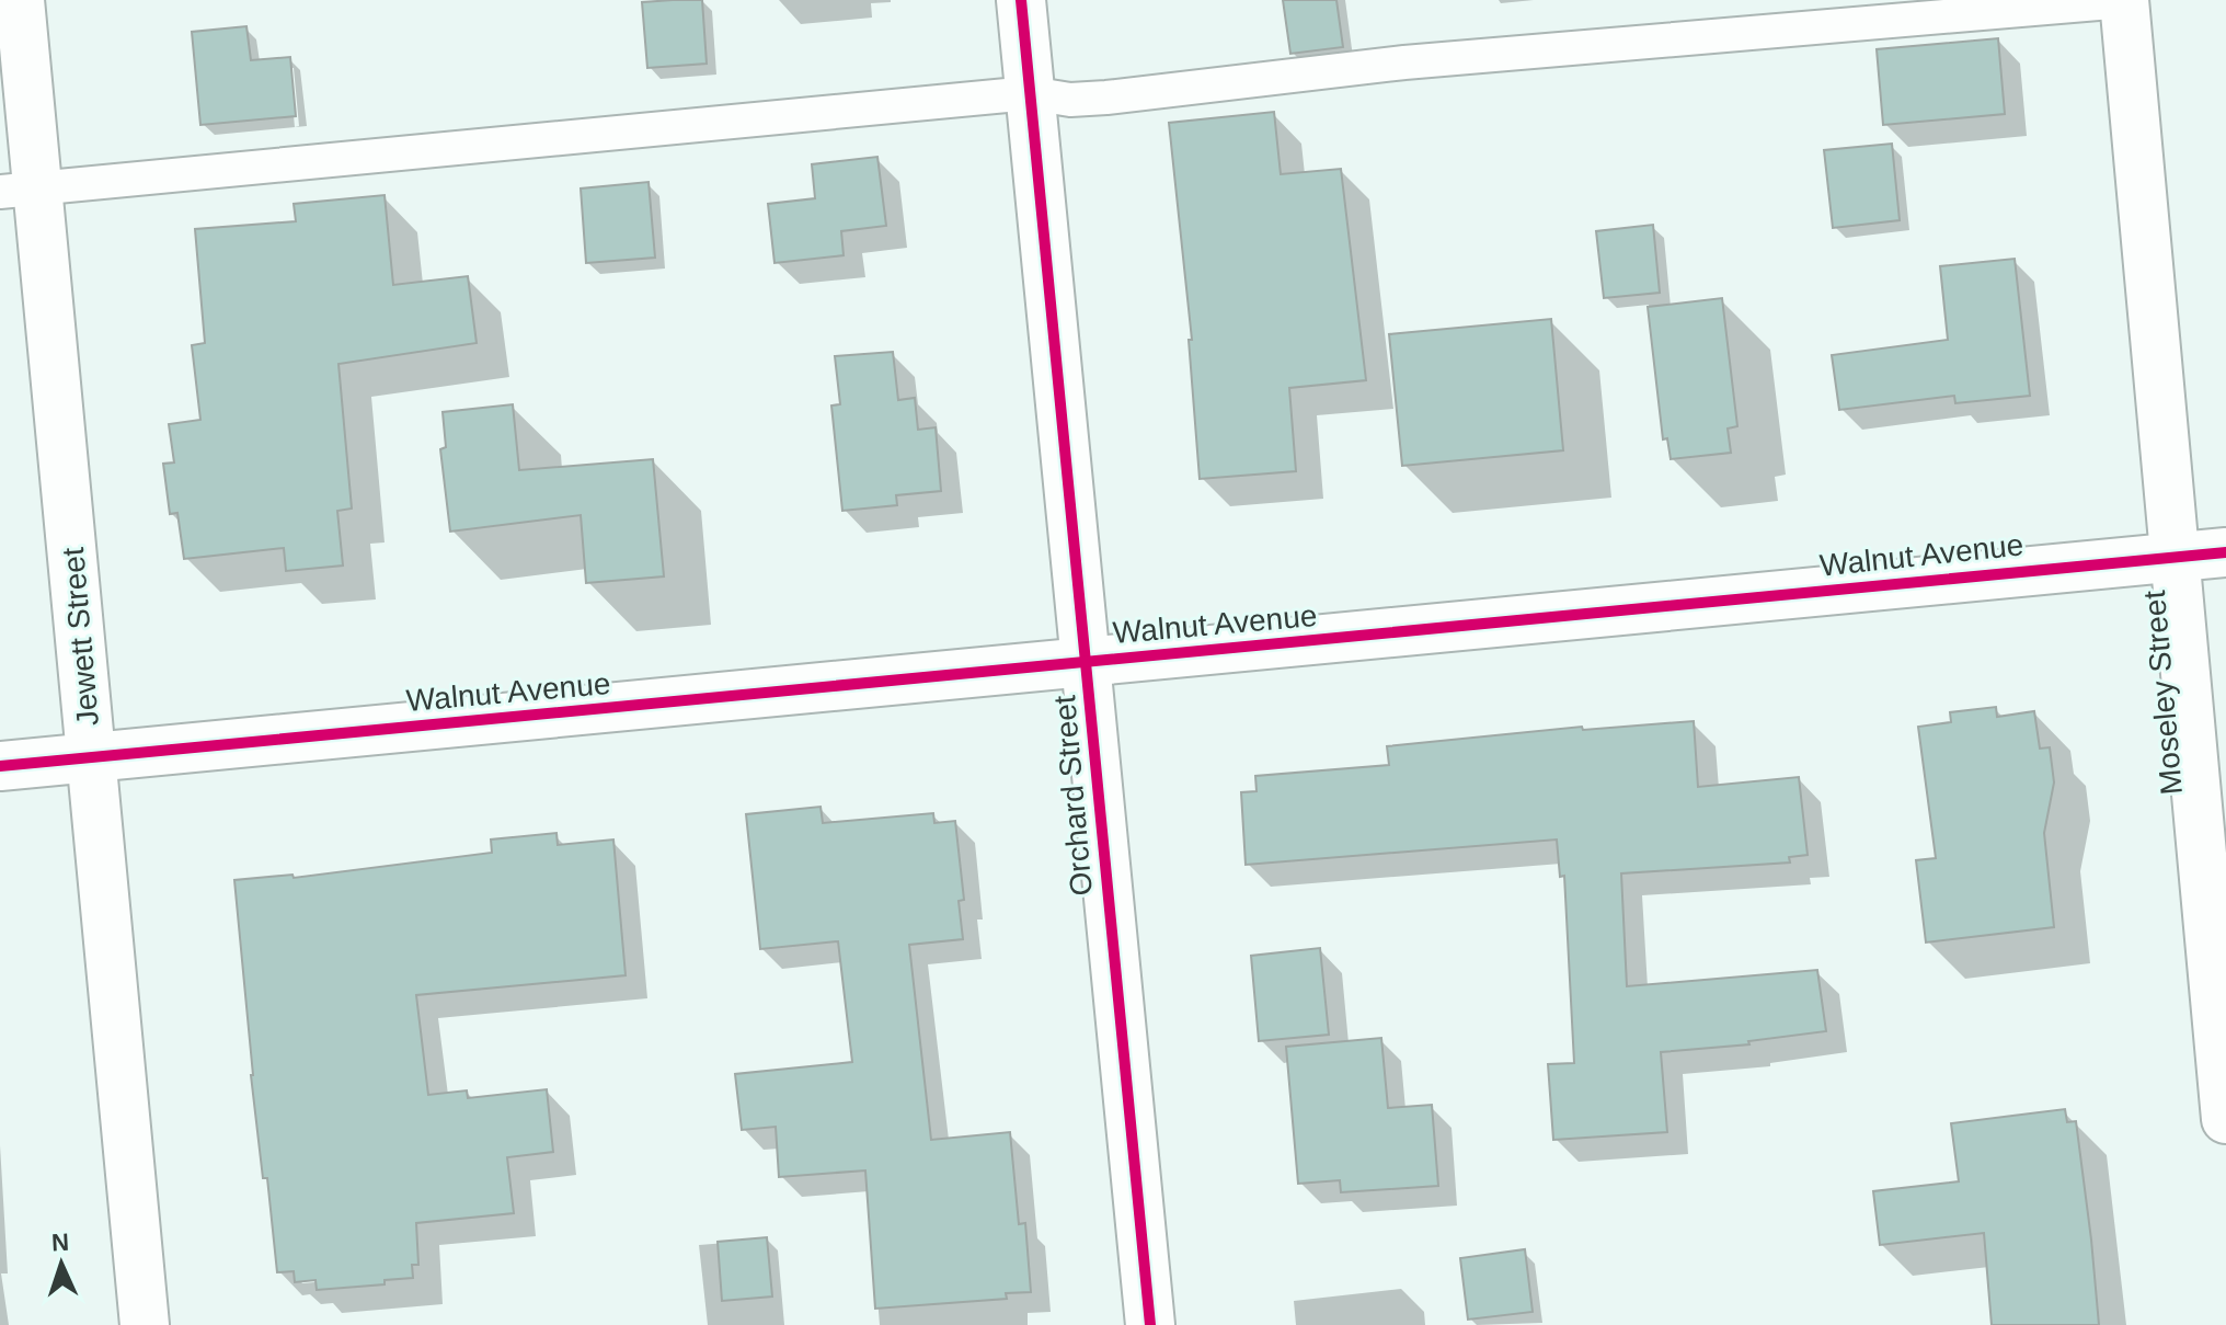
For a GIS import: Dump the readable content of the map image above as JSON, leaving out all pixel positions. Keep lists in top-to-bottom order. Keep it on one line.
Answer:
{"streets":{"street":["Walnut Avenue","Jewett Street","Moseley Street","Orchard Street"]},"crossings":[["Walnut Avenue","Jewett Street"],["Walnut Avenue","Moseley Street"],["Walnut Avenue","Orchard Street"]],"north":"top"}
